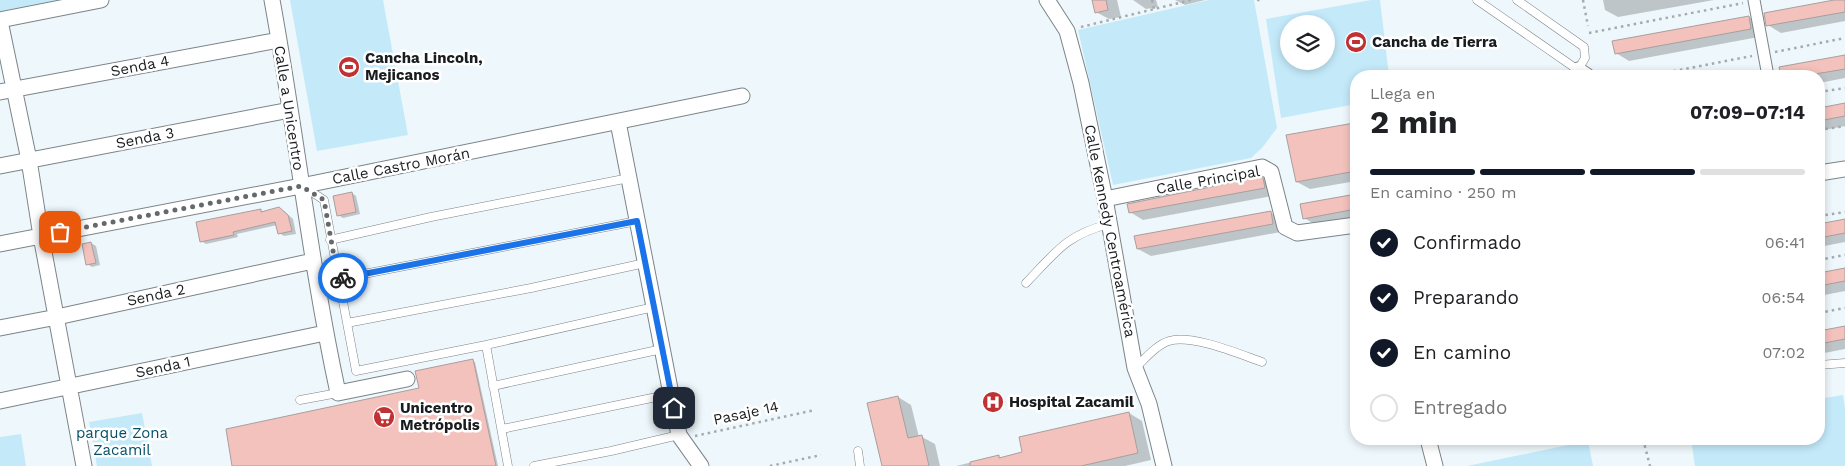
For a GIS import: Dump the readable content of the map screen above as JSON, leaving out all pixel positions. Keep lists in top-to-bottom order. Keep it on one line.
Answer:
{"streets":{"street":["Senda 4","Calle a Unicentro","Senda 3","Calle Castro Morán","Calle Principal","Calle Kennedy Centroamérica","Senda 2","Senda 1"],"path":["Pasaje 14"]},"crossings":[["Senda 4","Calle a Unicentro"],["Calle a Unicentro","Senda 3"],["Calle a Unicentro","Calle Castro Morán"],["Calle a Unicentro","Senda 2"],["Calle a Unicentro","Senda 1"],["Calle Principal","Calle Kennedy Centroamérica"]],"parks":["parque Zona Zacamil"],"places":{"sports":["Cancha de Tierra","Cancha Lincoln, Mejicanos"],"hospital":["Hospital Zacamil"],"supermarket":["Unicentro Metrópolis"]},"page":{"heading":["2 min","Llega en","07:09–07:14"],"bar":"En camino · 250 m","list":[["Confirmado","06:41"],["Preparando","06:54"],["En camino","07:02"],"Entregado"]}}
